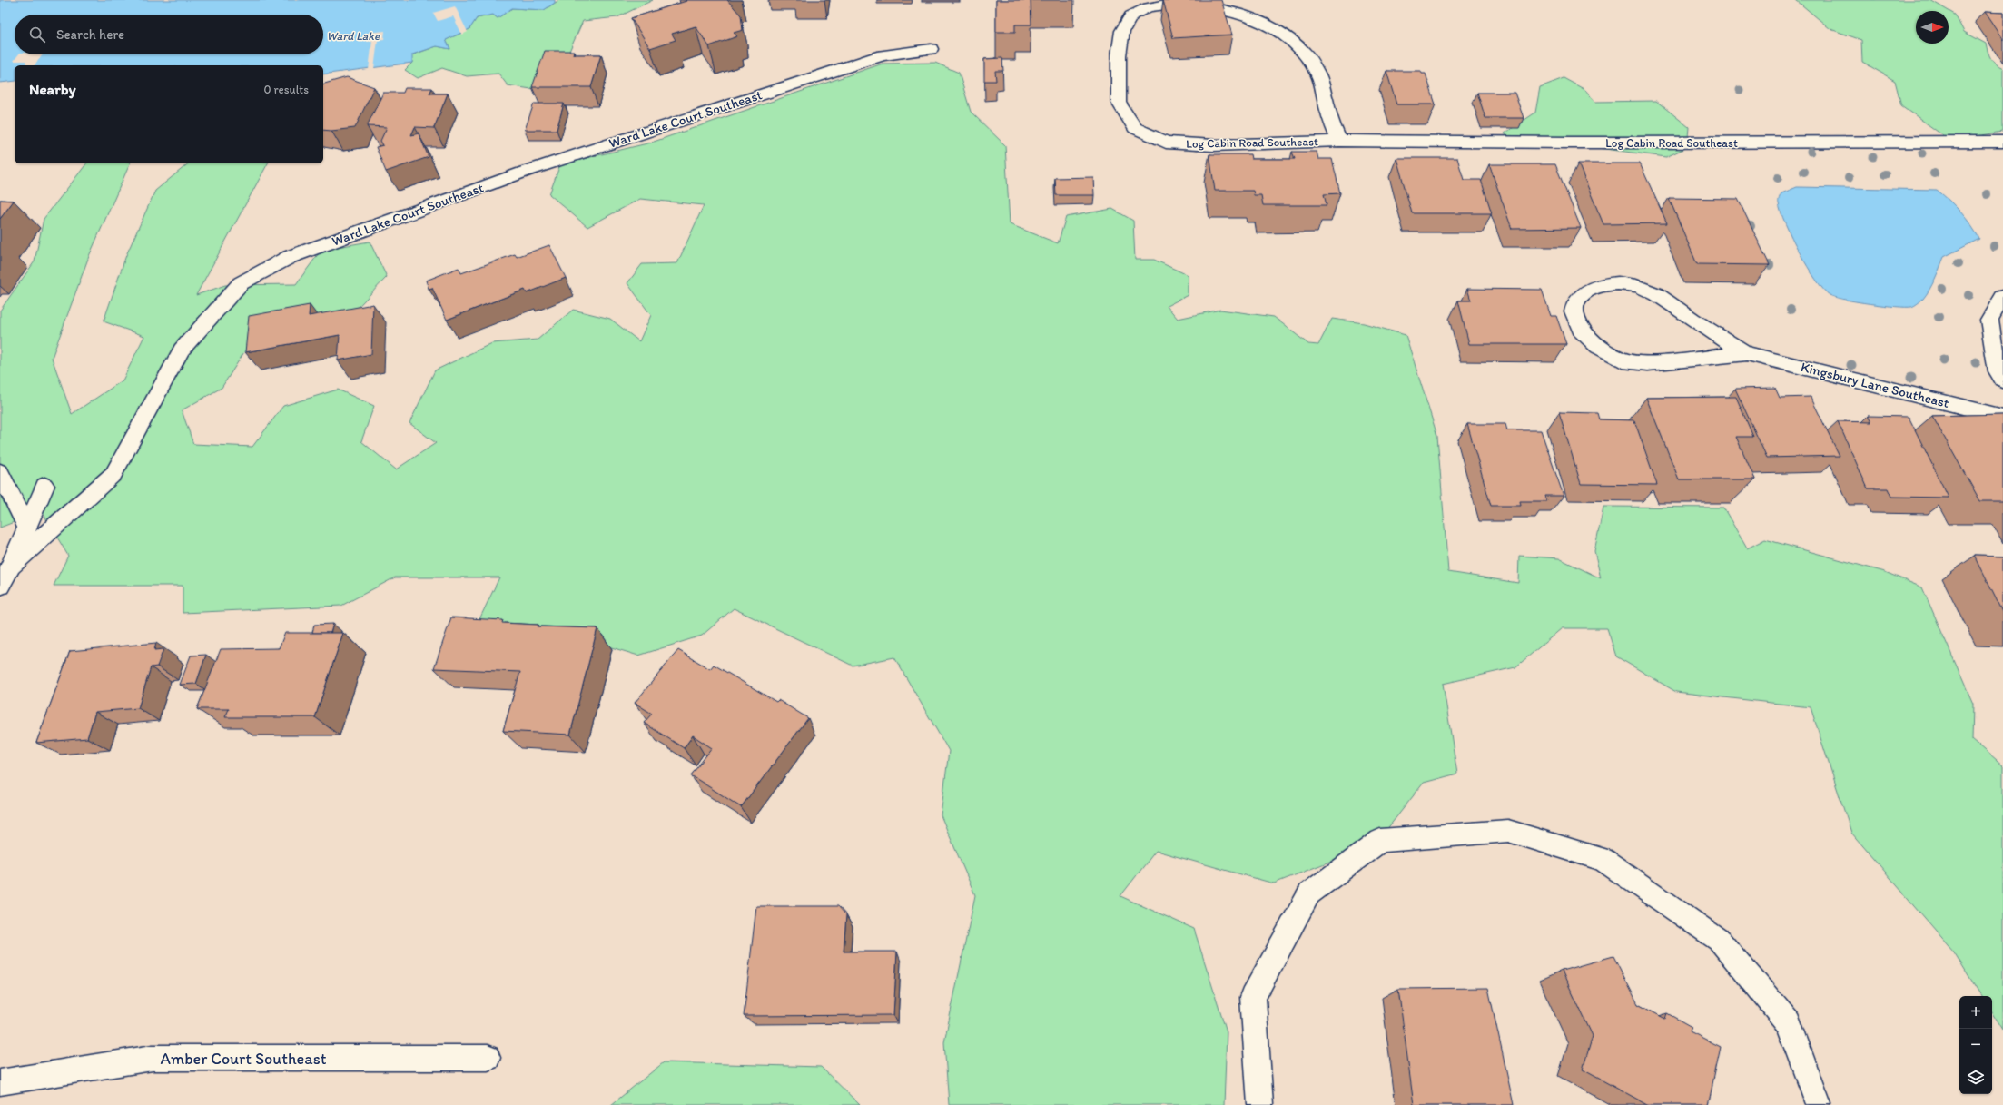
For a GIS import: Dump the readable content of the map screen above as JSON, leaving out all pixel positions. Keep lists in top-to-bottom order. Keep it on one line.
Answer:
{"streets":{"street":["Ward Lake Court Southeast","Log Cabin Road Southeast","Kingsbury Lane Southeast","Amber Court Southeast"]},"water":["Ward Lake"],"north":"right","page":{"search":"Search here","heading":["Nearby","0 results"],"map_buttons":["+","−"]}}
